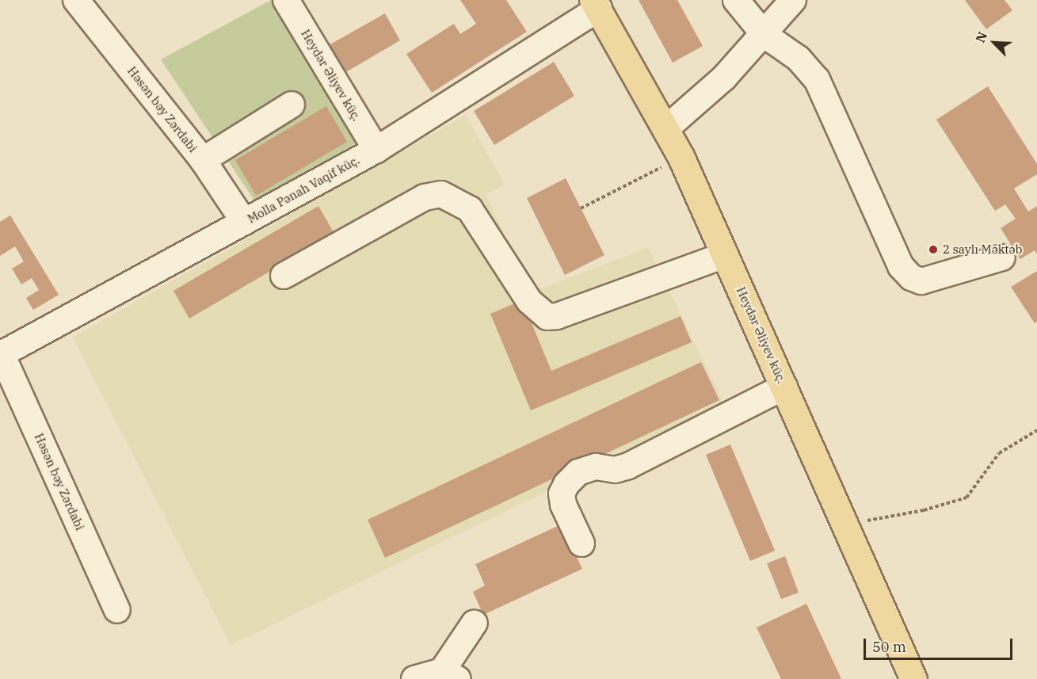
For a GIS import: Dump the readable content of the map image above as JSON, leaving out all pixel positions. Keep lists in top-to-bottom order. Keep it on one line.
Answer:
{"streets":{"main road":["Heydər Əliyev küç."],"street":["Həsən bəy Zərdabi","Molla Pənah Vaqif küç."]},"crossings":[["Heydər Əliyev küç.","Molla Pənah Vaqif küç."],["Həsən bəy Zərdabi","Molla Pənah Vaqif küç."]],"places":["2 saylı Məktəb"],"scale_bar":"50 m","north":"top left"}
